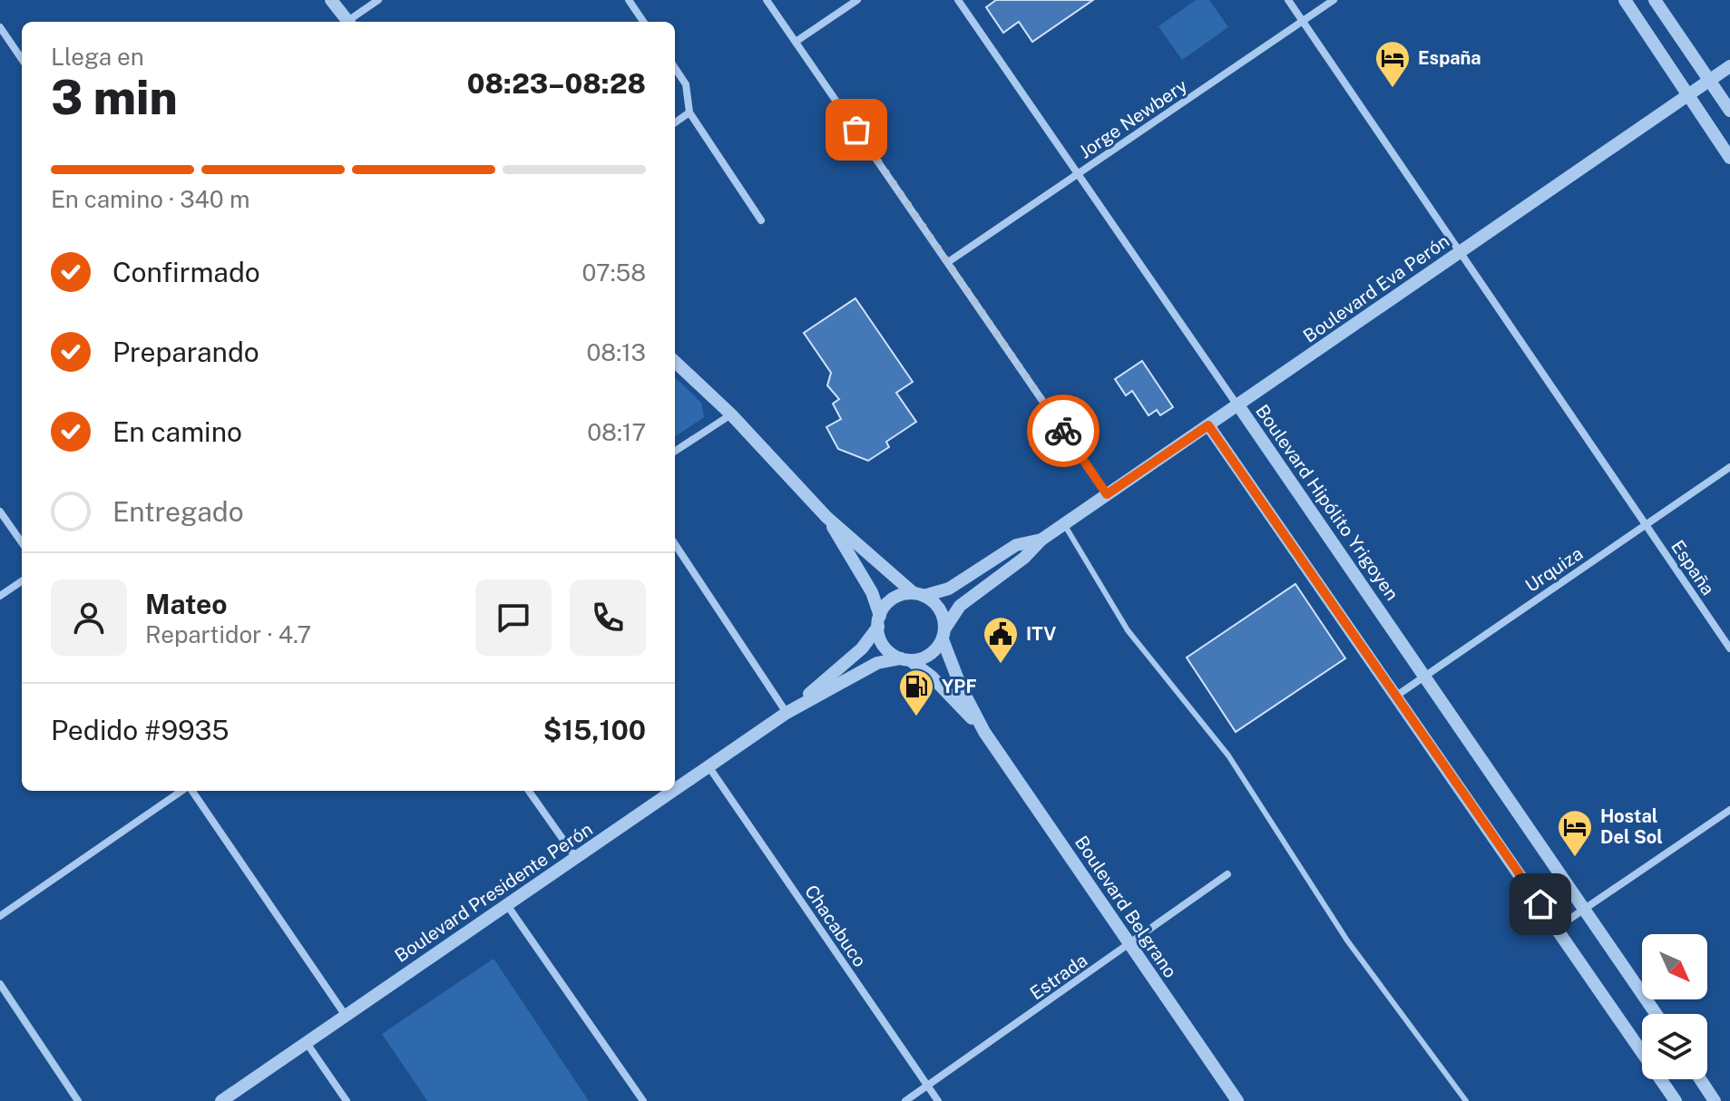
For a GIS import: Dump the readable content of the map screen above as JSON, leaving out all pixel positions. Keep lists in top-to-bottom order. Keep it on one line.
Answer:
{"streets":{"street":["Jorge Newbery","Boulevard Eva Perón","Boulevard Hipólito Yrigoyen","España","Urquiza","Boulevard Presidente Perón","Boulevard Belgrano","Chacabuco","Estrada"]},"crossings":[["Jorge Newbery","Boulevard Hipólito Yrigoyen"],["Jorge Newbery","España"],["Boulevard Eva Perón","Boulevard Hipólito Yrigoyen"],["Boulevard Eva Perón","España"],["Boulevard Eva Perón","Boulevard Presidente Perón"],["Boulevard Hipólito Yrigoyen","Urquiza"],["España","Urquiza"],["Boulevard Presidente Perón","Boulevard Belgrano"],["Boulevard Presidente Perón","Chacabuco"],["Boulevard Belgrano","Estrada"],["Chacabuco","Estrada"]],"places":{"hotel":["España","Hostal Del Sol"],"public building":["ITV"],"fuel station":["YPF"]},"north":"bottom right","page":{"heading":["3 min","Llega en","08:23–08:28"],"panel":["Mateo","Repartidor · 4.7","Pedido #9935","$15,100"],"bar":"En camino · 340 m","list":[["Confirmado","07:58"],["Preparando","08:13"],["En camino","08:17"],"Entregado"]}}
